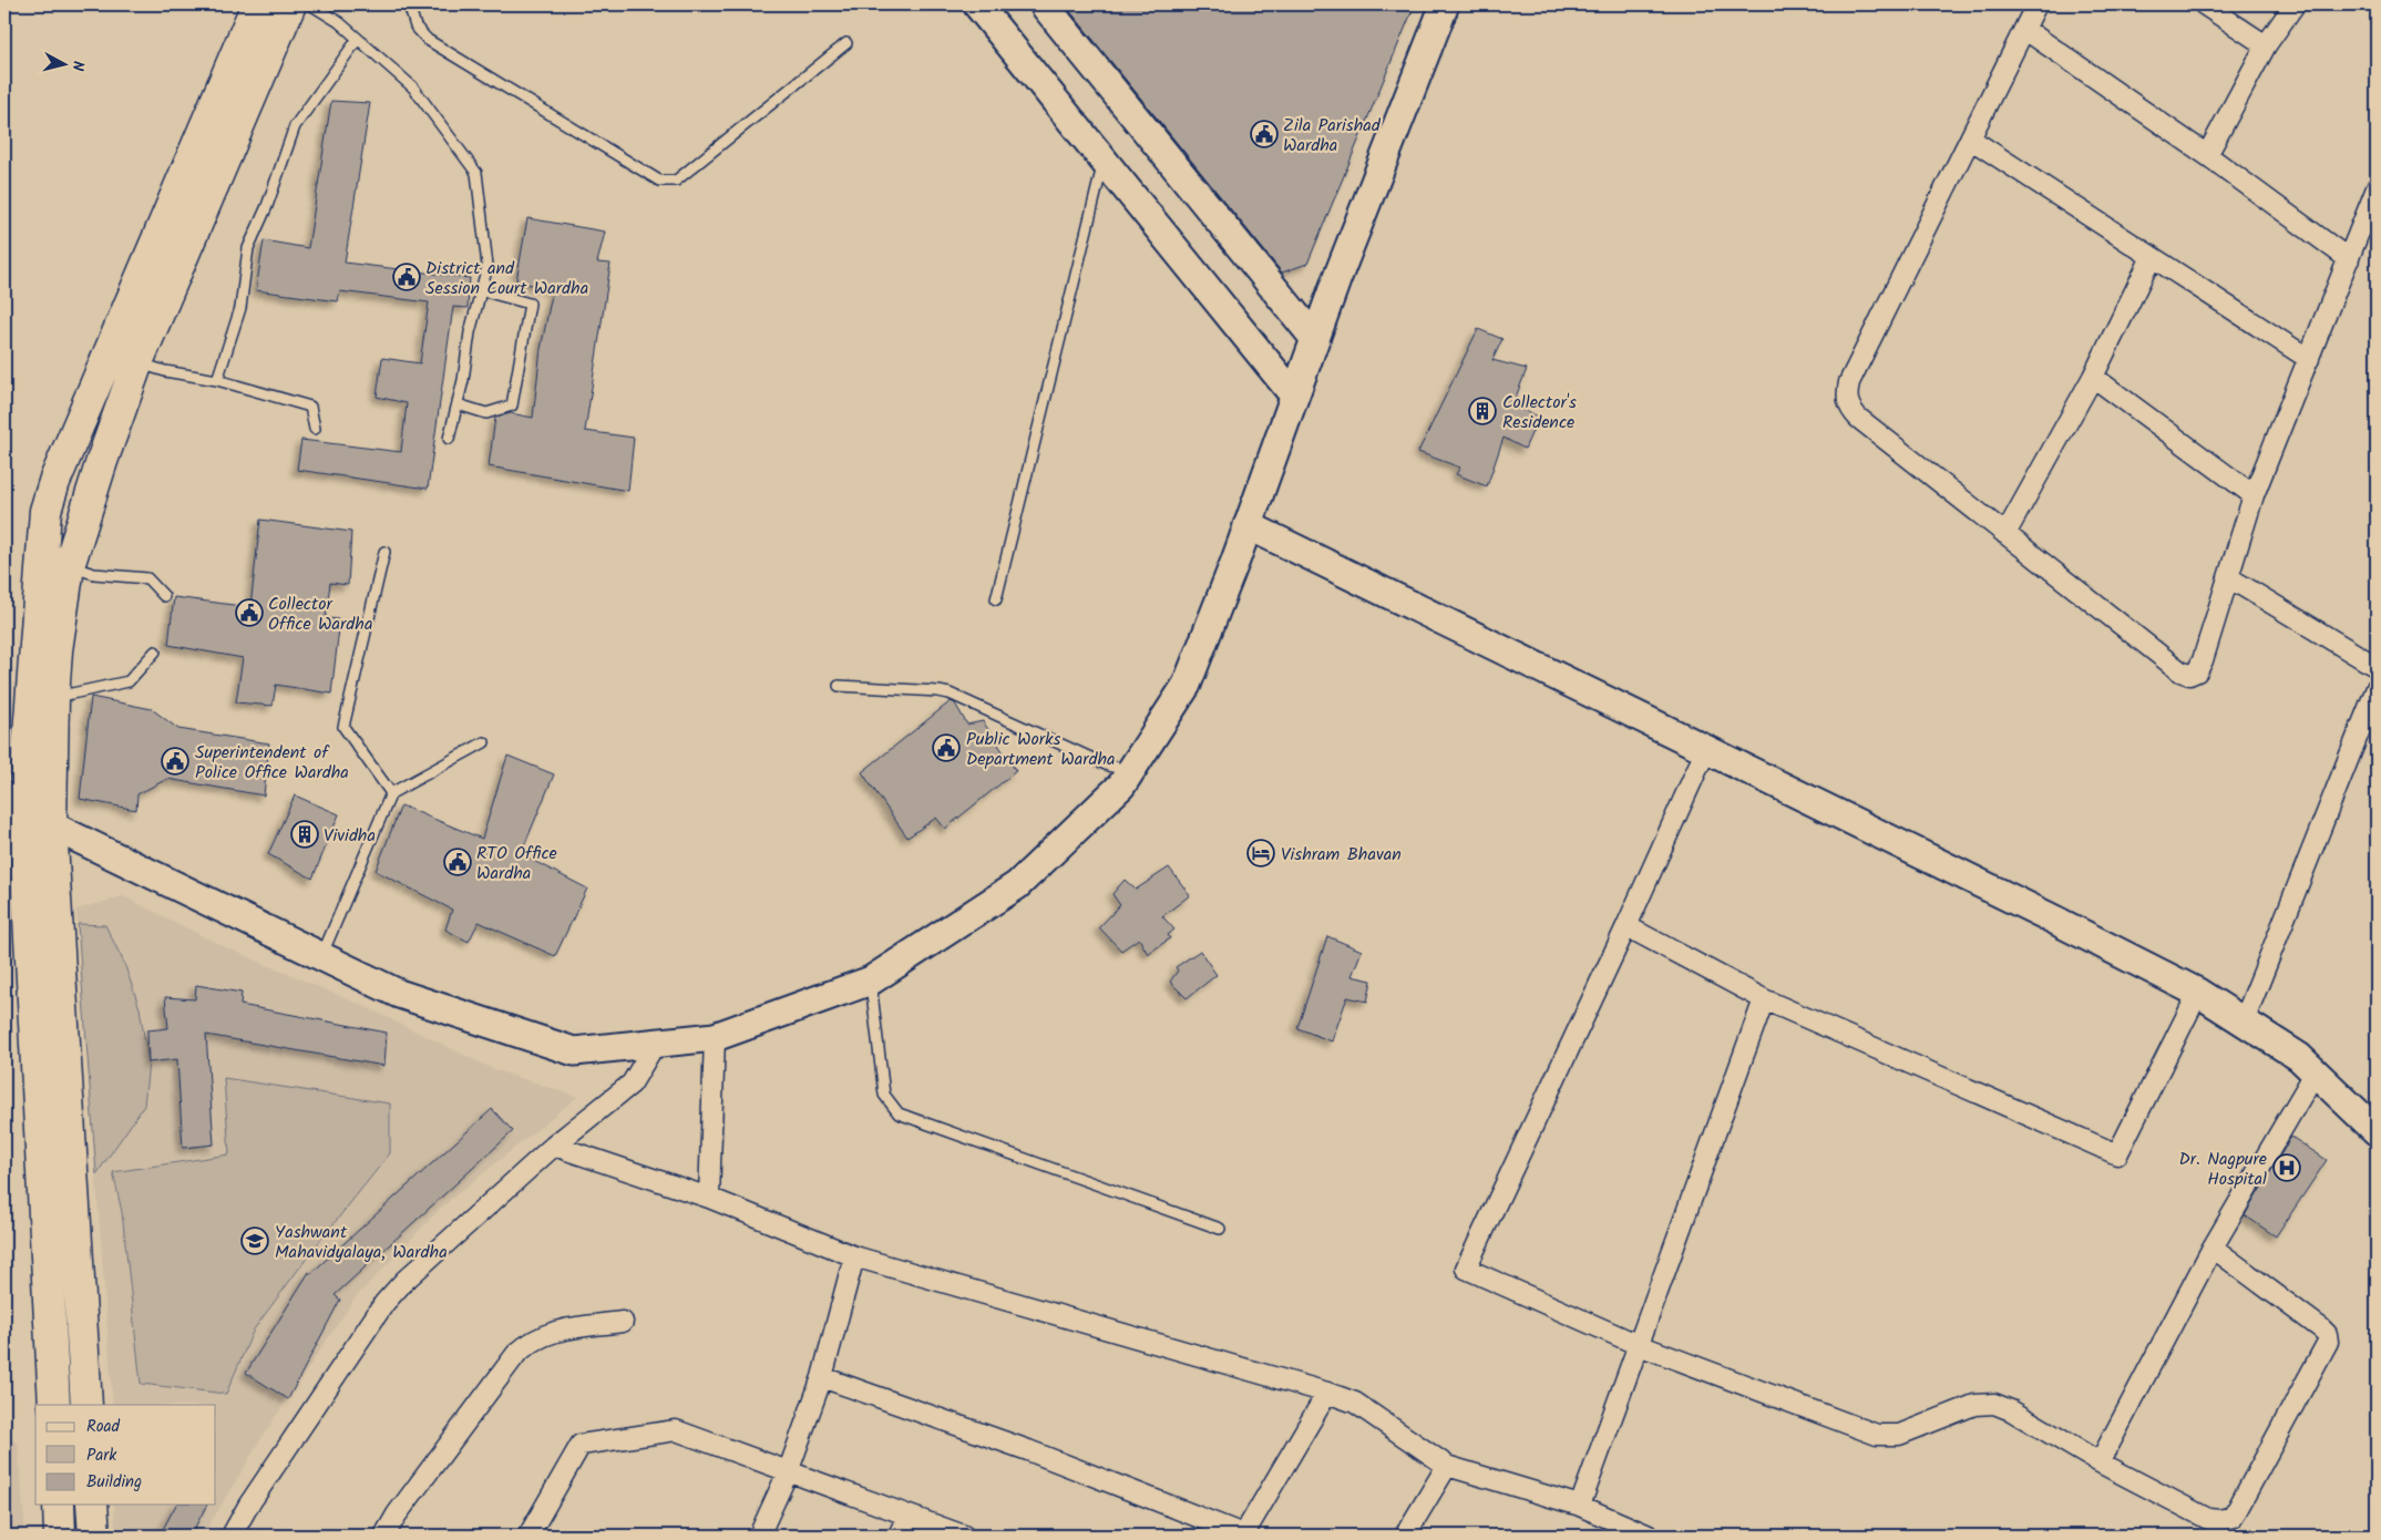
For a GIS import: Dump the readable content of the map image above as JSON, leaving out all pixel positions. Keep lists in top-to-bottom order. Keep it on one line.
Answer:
{"places":{"public building":["Zila Parishad Wardha","District and Session Court Wardha","Collector Office Wardha","Public Works Department Wardha","Superintendent of Police Office Wardha","RTO Office Wardha"],"building":["Collector's Residence","Vividha"],"hotel":["Vishram Bhavan"],"hospital":["Dr. Nagpure Hospital"],"school or university":["Yashwant Mahavidyalaya, Wardha"]},"legend":["Road","Park","Building"],"north":"right"}
